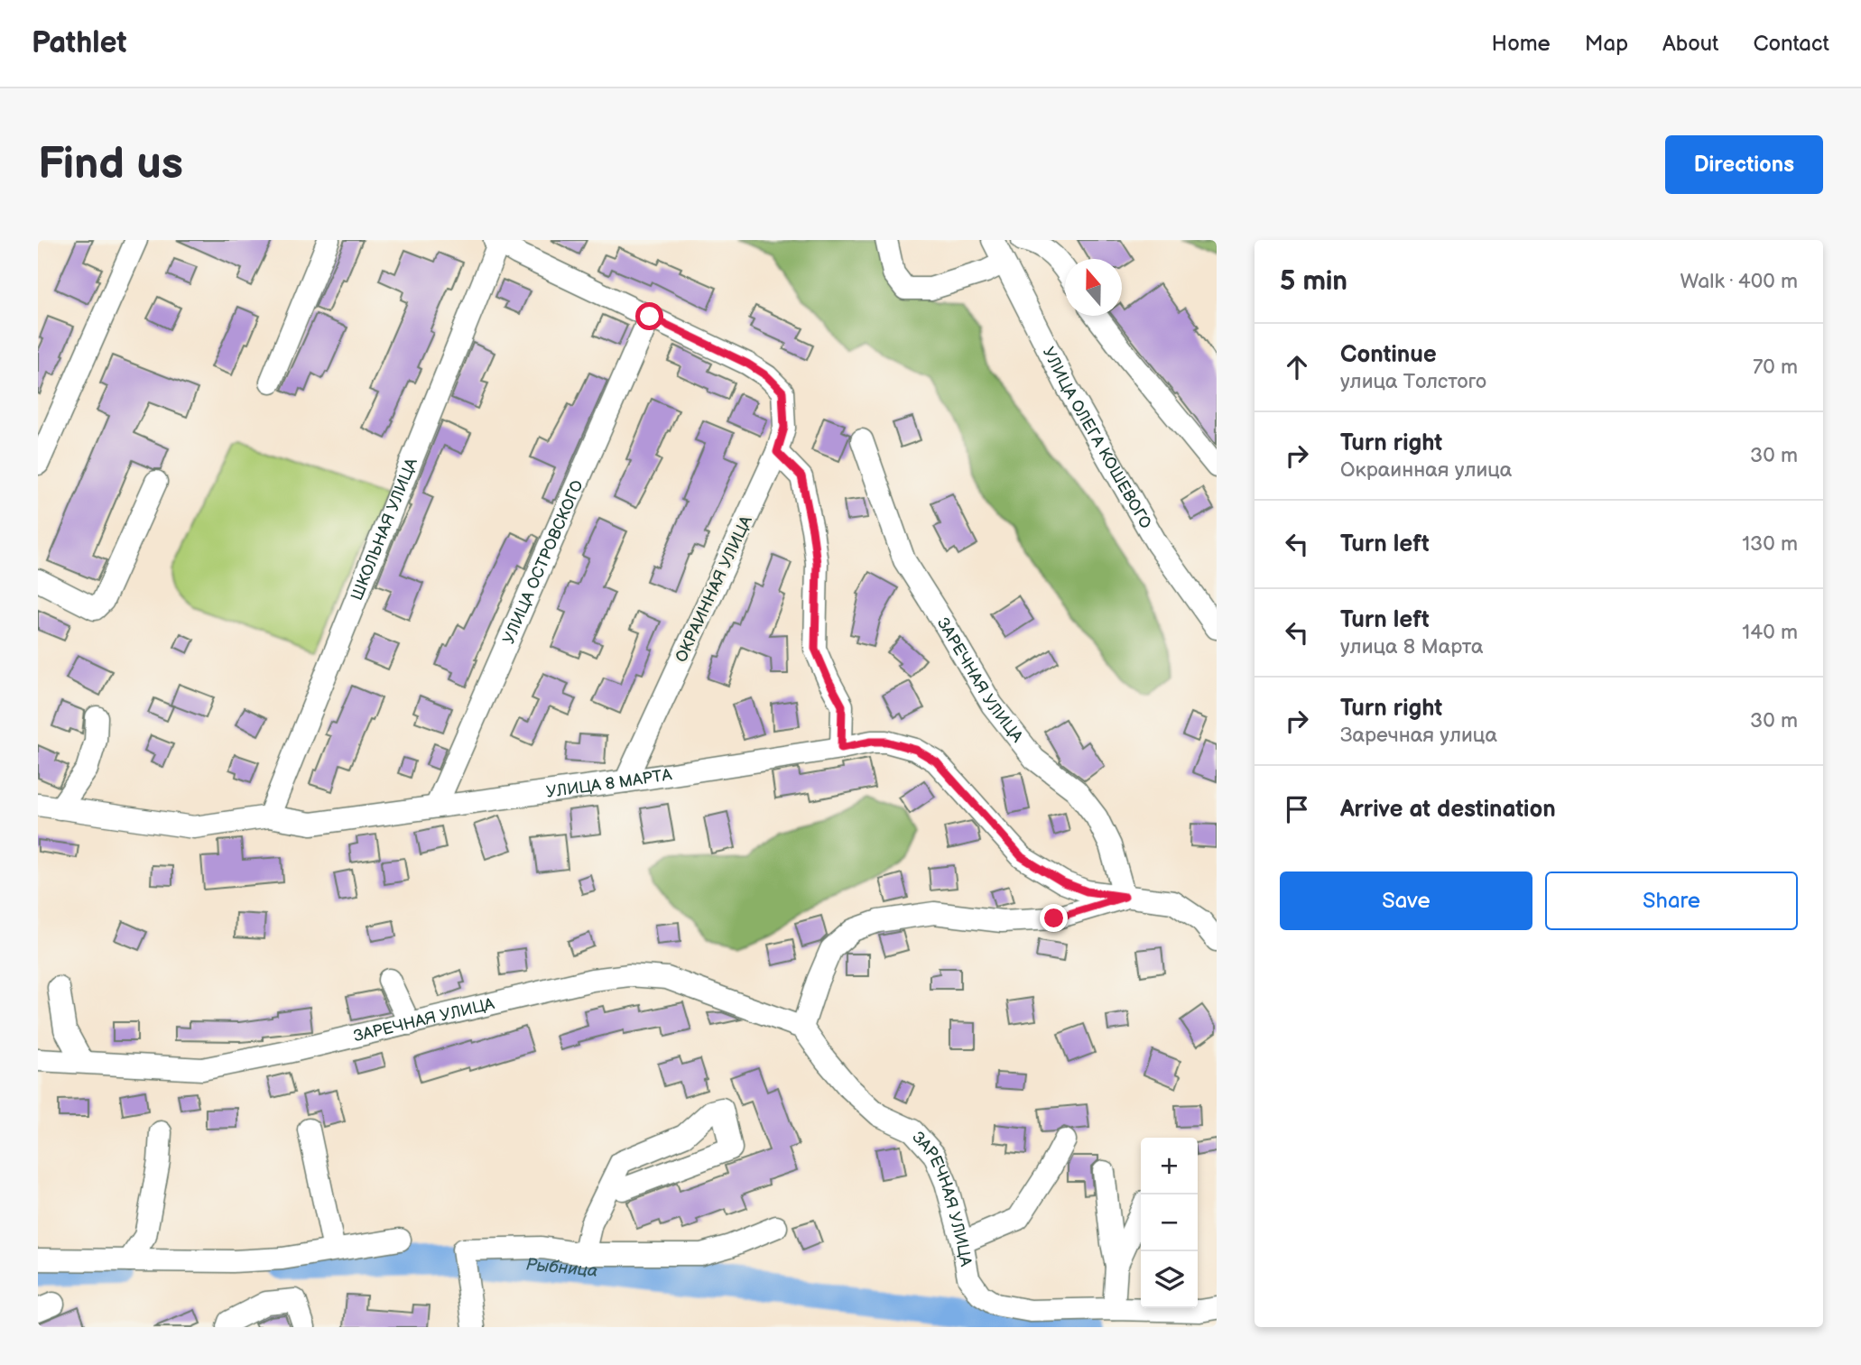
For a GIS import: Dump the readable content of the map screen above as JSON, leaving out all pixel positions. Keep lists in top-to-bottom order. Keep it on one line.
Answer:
{"streets":{"street":["УЛИЦА ОЛЕГА КОШЕВОГО","ШКОЛЬНАЯ УЛИЦА","УЛИЦА ОСТРОВСКОГО","ОКРАИННАЯ УЛИЦА","ЗАРЕЧНАЯ УЛИЦА","УЛИЦА 8 МАРТА"]},"crossings":[["ШКОЛЬНАЯ УЛИЦА","УЛИЦА 8 МАРТА"],["УЛИЦА ОСТРОВСКОГО","ОКРАИННАЯ УЛИЦА"],["УЛИЦА ОСТРОВСКОГО","УЛИЦА 8 МАРТА"],["ОКРАИННАЯ УЛИЦА","УЛИЦА 8 МАРТА"],["ЗАРЕЧНАЯ УЛИЦА","УЛИЦА 8 МАРТА"]],"water":["Рыбница"],"north":"top","page":{"header":"Pathlet","nav":["Home","Map","About","Contact"],"buttons":["Directions",["Save","Share"]],"title":"Find us","heading":["5 min","Walk · 400 m"],"list":[["Continue","улица Толстого","70 m"],["Turn right","Окраинная улица","30 m"],["Turn left","130 m"],["Turn left","улица 8 Марта","140 m"],["Turn right","Заречная улица","30 m"],"Arrive at destination"],"map_buttons":["+","−"]}}
